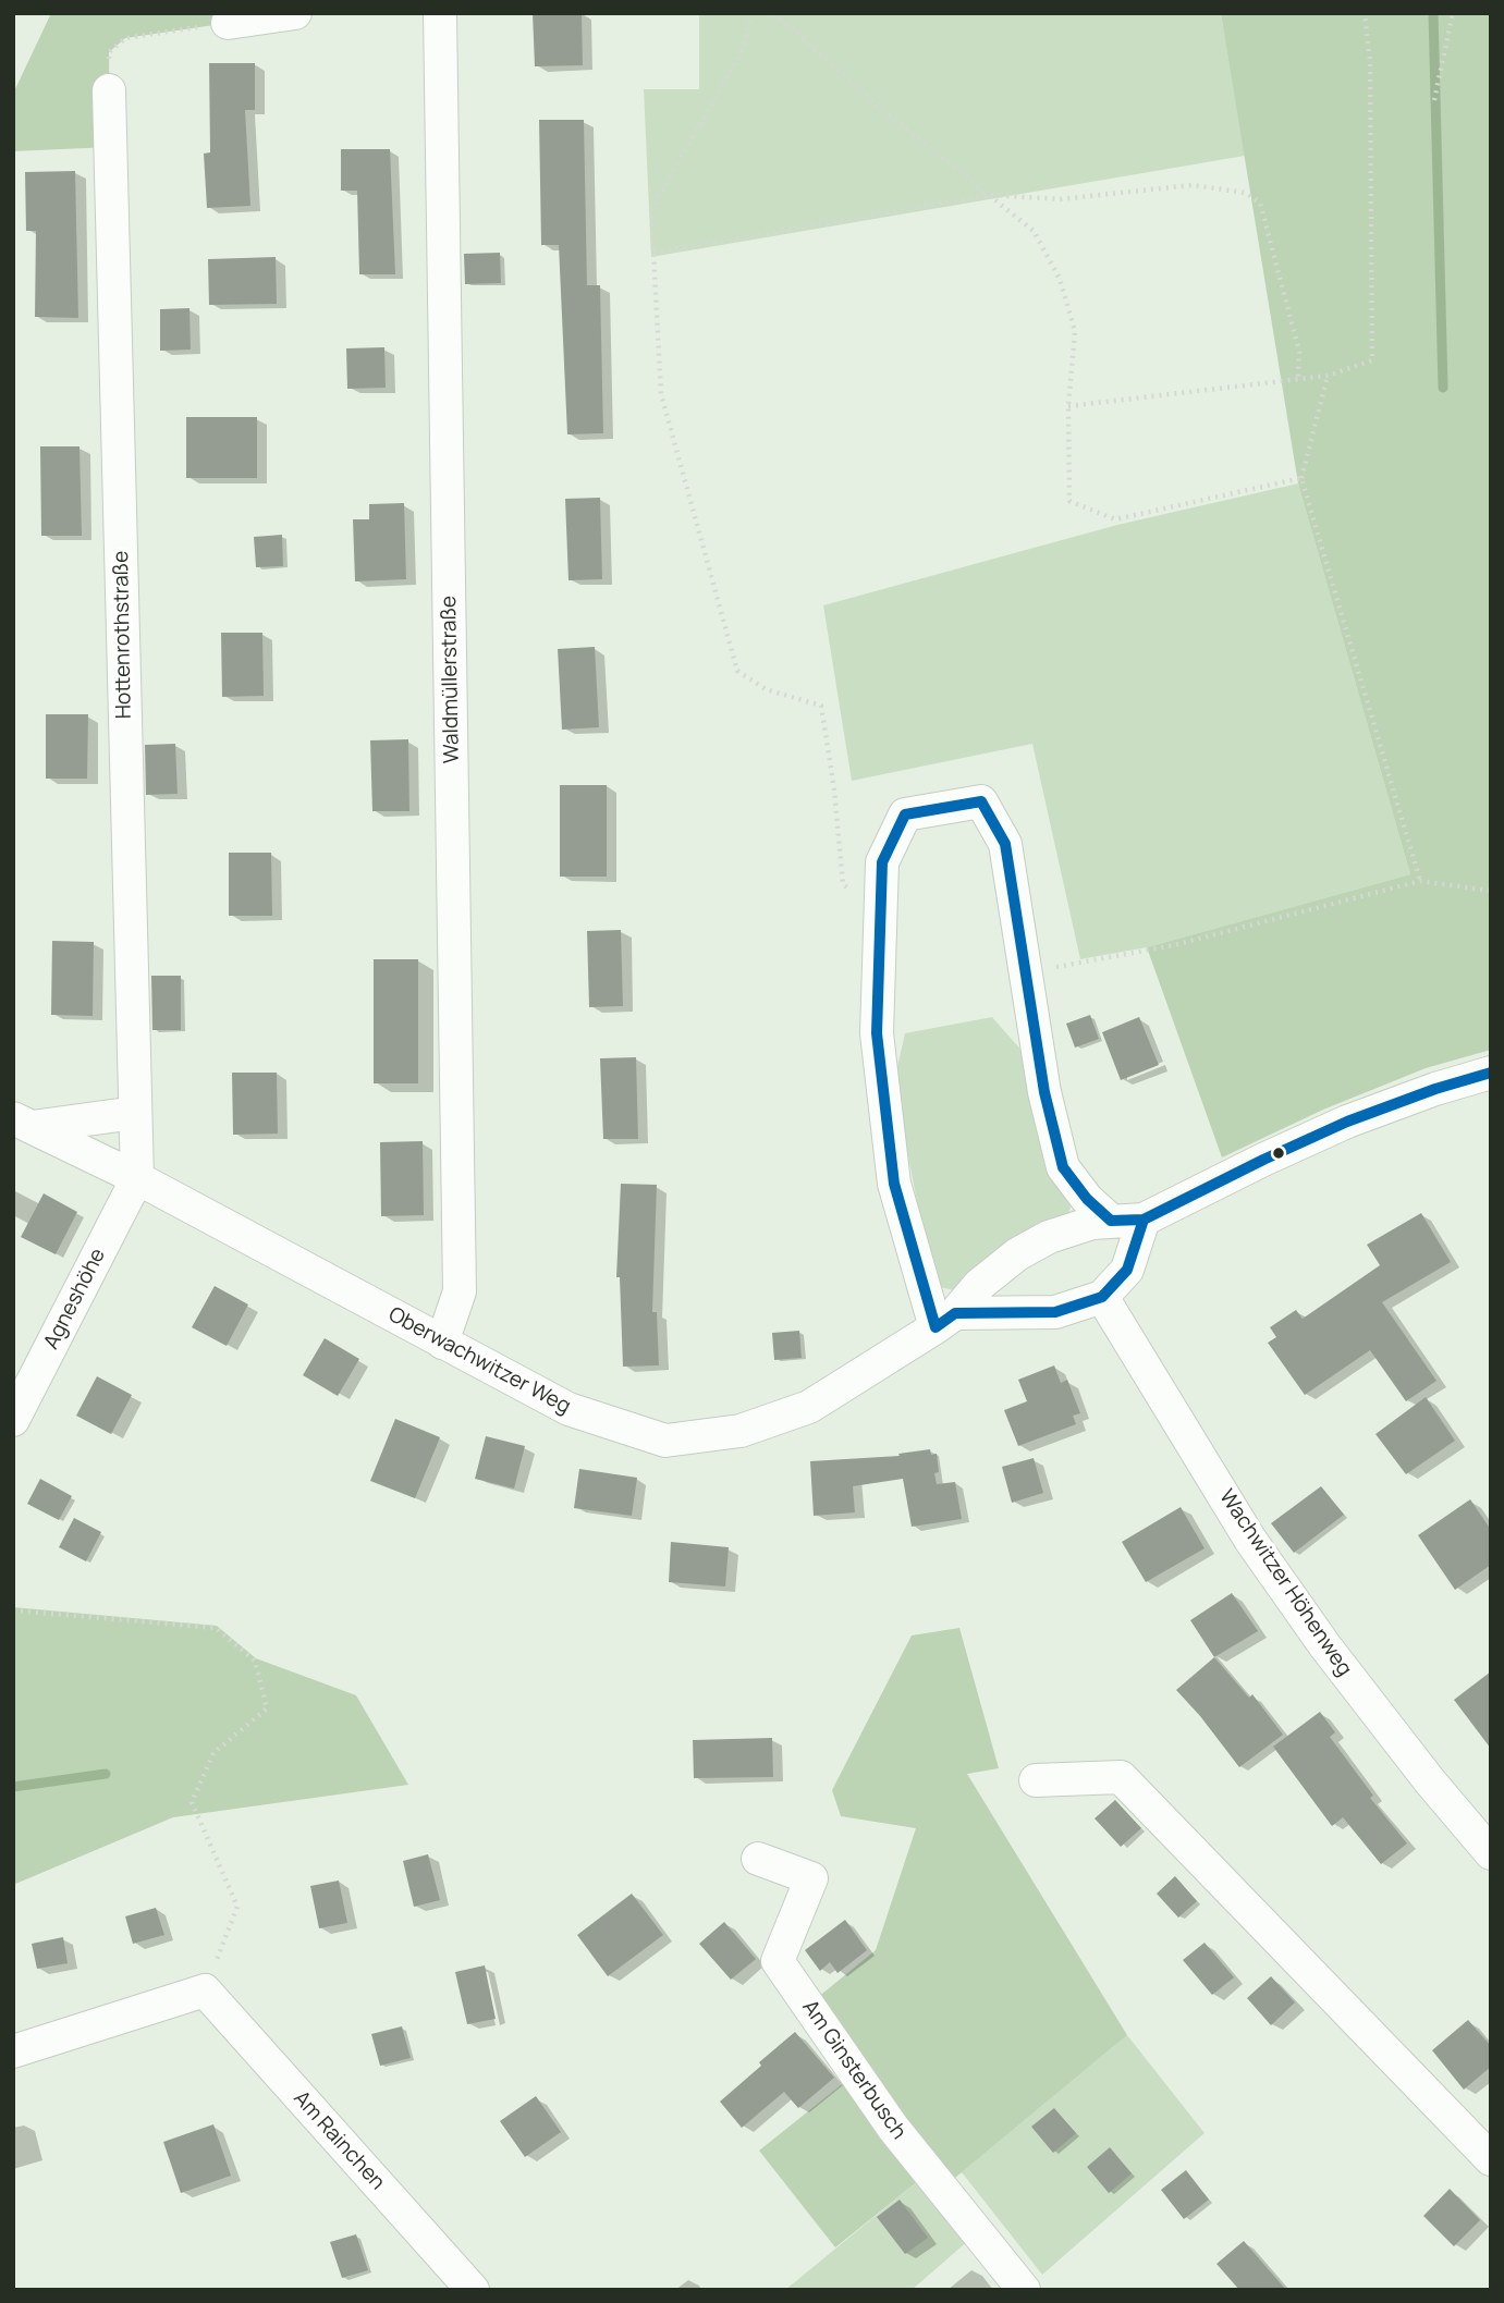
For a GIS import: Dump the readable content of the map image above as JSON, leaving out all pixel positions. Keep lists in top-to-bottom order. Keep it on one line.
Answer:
{"streets":{"street":["Hottenrothstraße","Waldmüllerstraße","Agneshöhe","Oberwachwitzer Weg","Wachwitzer Höhenweg","Am Ginsterbusch","Am Rainchen"]},"crossings":[["Hottenrothstraße","Agneshöhe"],["Hottenrothstraße","Oberwachwitzer Weg"],["Waldmüllerstraße","Oberwachwitzer Weg"],["Agneshöhe","Oberwachwitzer Weg"]]}
